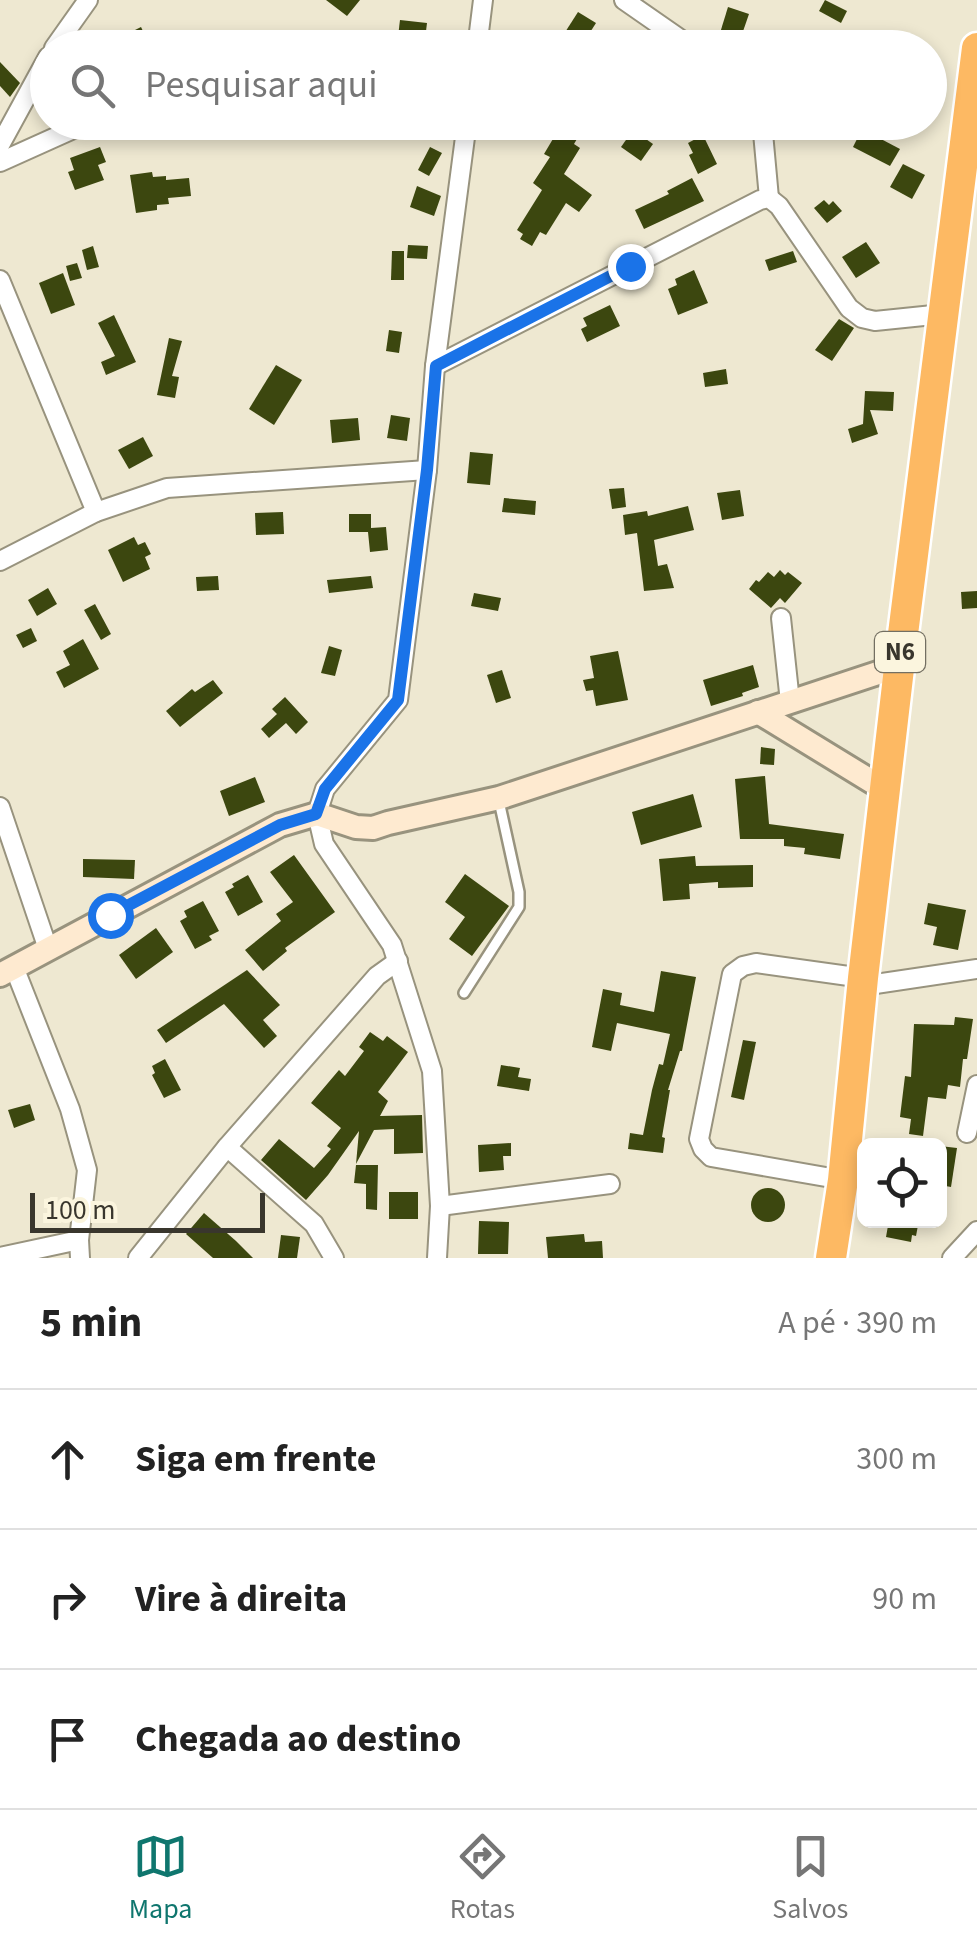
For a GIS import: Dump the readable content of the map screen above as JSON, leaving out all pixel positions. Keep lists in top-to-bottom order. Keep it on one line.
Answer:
{"streets":{"highway":["N6"]},"scale_bar":"100 m","page":{"search":"Pesquisar aqui","scale":"100 m","heading":["5 min","A pé · 390 m"],"list":[["Siga em frente","300 m"],["Vire à direita","90 m"],"Chegada ao destino"],"nav":["Mapa","Rotas","Salvos"]}}
